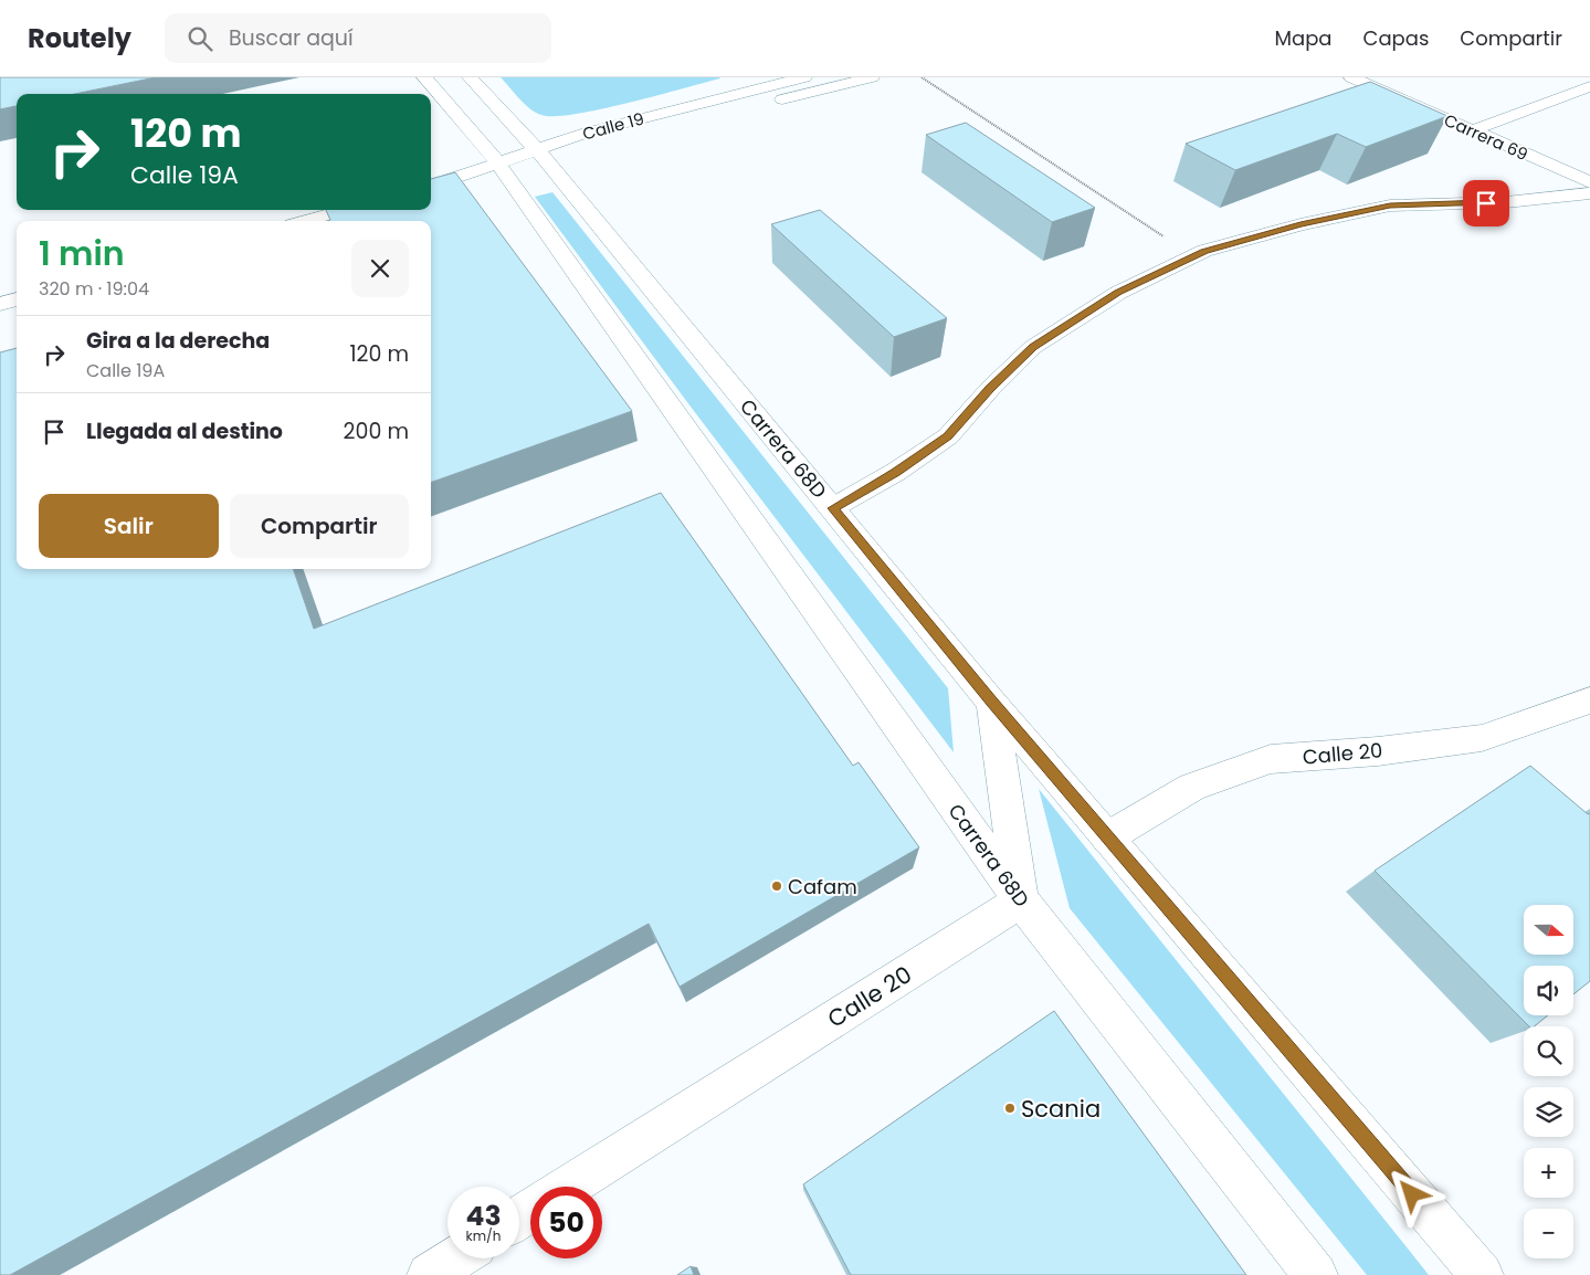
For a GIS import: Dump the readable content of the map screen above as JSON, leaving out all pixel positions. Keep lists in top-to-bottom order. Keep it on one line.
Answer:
{"streets":{"street":["Calle 19","Carrera 69","Carrera 68D","Calle 20"]},"crossings":[["Calle 19","Carrera 68D"],["Carrera 68D","Calle 20"]],"places":["Cafam","Scania"],"north":"right","page":{"header":"Routely","search":"Buscar aquí","nav":["Mapa","Capas","Compartir"],"turn":["120 m","Calle 19A"],"heading":["1 min","320 m · 19:04"],"list":[{"name":"Gira a la derecha","note":"Calle 19A","value":"120 m"},{"name":"Llegada al destino","value":"200 m"}],"buttons":["Salir","Compartir"],"map_buttons":["+","−"],"speed":"43 km/h","limit":"50"}}
